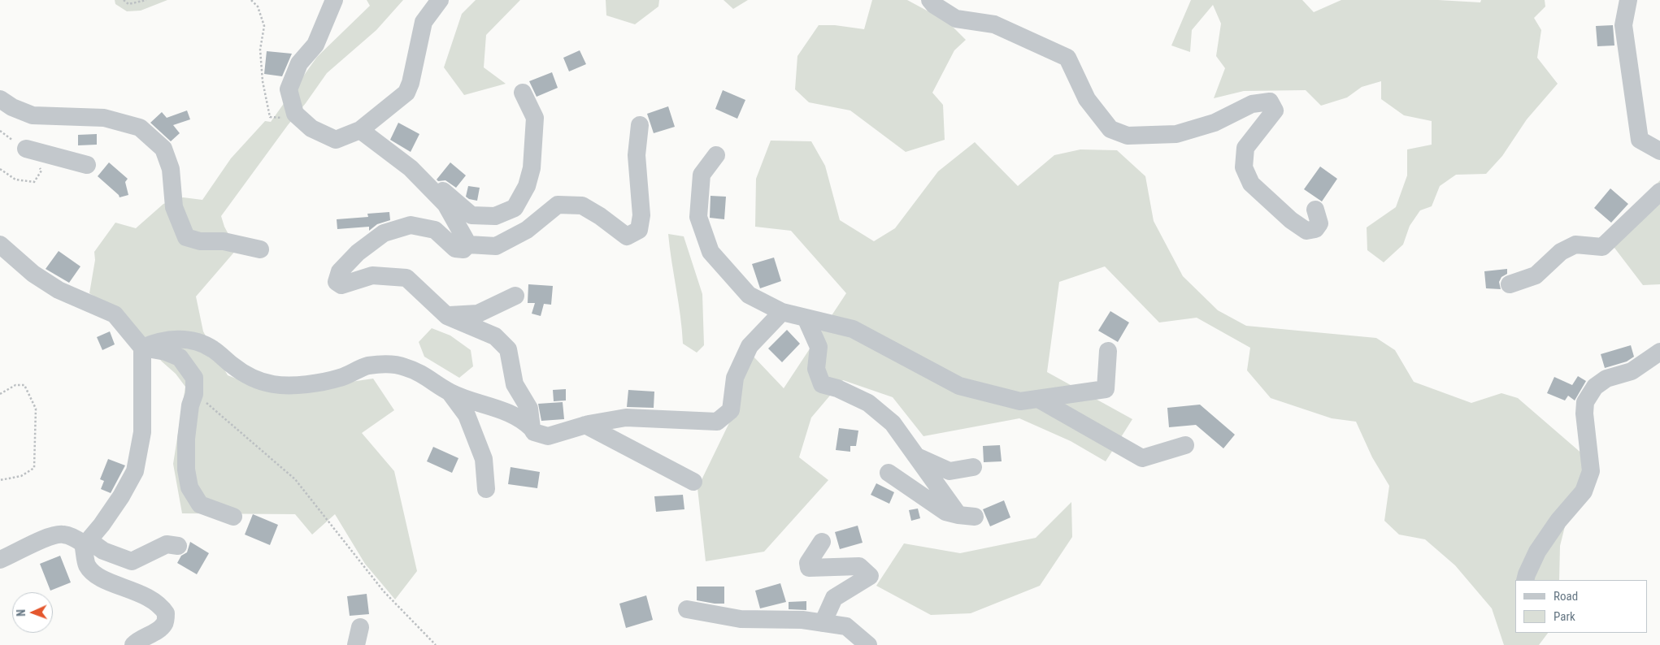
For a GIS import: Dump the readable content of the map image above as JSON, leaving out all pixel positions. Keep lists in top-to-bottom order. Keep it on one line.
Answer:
{"legend":["Road","Park"],"north":"left"}
